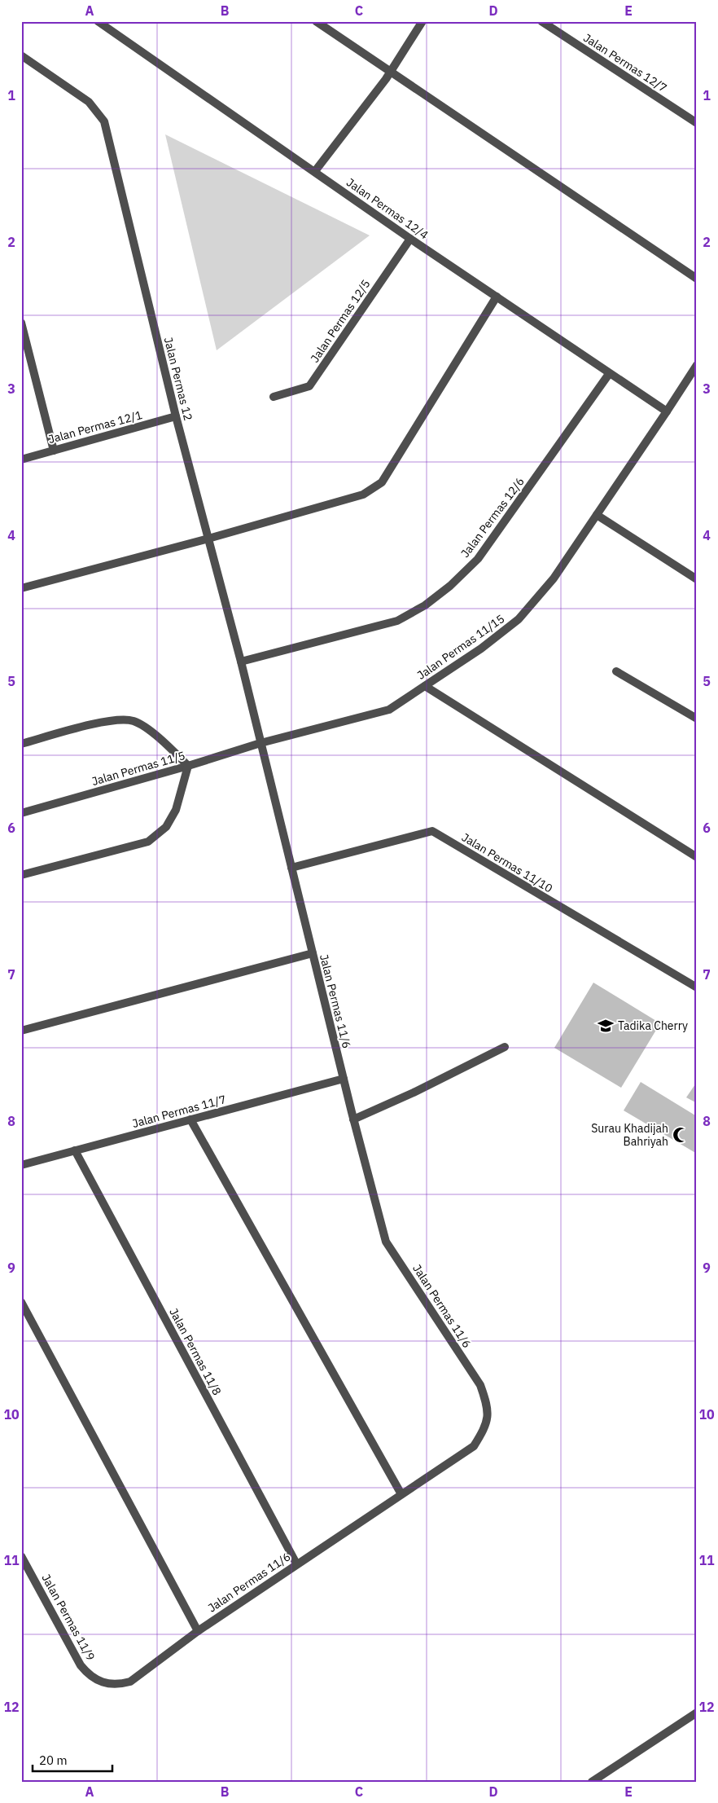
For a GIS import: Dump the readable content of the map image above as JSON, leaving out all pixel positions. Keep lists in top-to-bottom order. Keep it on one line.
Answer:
{"streets":{"street":["Jalan Permas 12/7","Jalan Permas 12/4","Jalan Permas 12/5","Jalan Permas 12","Jalan Permas 12/1","Jalan Permas 12/6","Jalan Permas 11/15","Jalan Permas 11/5","Jalan Permas 11/10","Jalan Permas 11/6","Jalan Permas 11/7","Jalan Permas 11/8","Jalan Permas 11/9"]},"crossings":[["Jalan Permas 12/4","Jalan Permas 12/5"],["Jalan Permas 12/4","Jalan Permas 12/6"],["Jalan Permas 12/4","Jalan Permas 11/15"],["Jalan Permas 12","Jalan Permas 12/1"],["Jalan Permas 12","Jalan Permas 12/6"],["Jalan Permas 12","Jalan Permas 11/15"],["Jalan Permas 12","Jalan Permas 11/5"],["Jalan Permas 12","Jalan Permas 11/6"],["Jalan Permas 11/15","Jalan Permas 11/5"],["Jalan Permas 11/15","Jalan Permas 11/6"],["Jalan Permas 11/5","Jalan Permas 11/6"],["Jalan Permas 11/10","Jalan Permas 11/6"],["Jalan Permas 11/6","Jalan Permas 11/7"],["Jalan Permas 11/6","Jalan Permas 11/8"],["Jalan Permas 11/6","Jalan Permas 11/9"],["Jalan Permas 11/7","Jalan Permas 11/8"]],"places":{"school or university":["Tadika Cherry"],"mosque":["Surau Khadijah Bahriyah"]},"scale_bar":"20 m","grid":{"columns":["A","B","C","D","E"],"rows":["1","2","3","4","5","6","7","8","9","10","11","12"]}}
